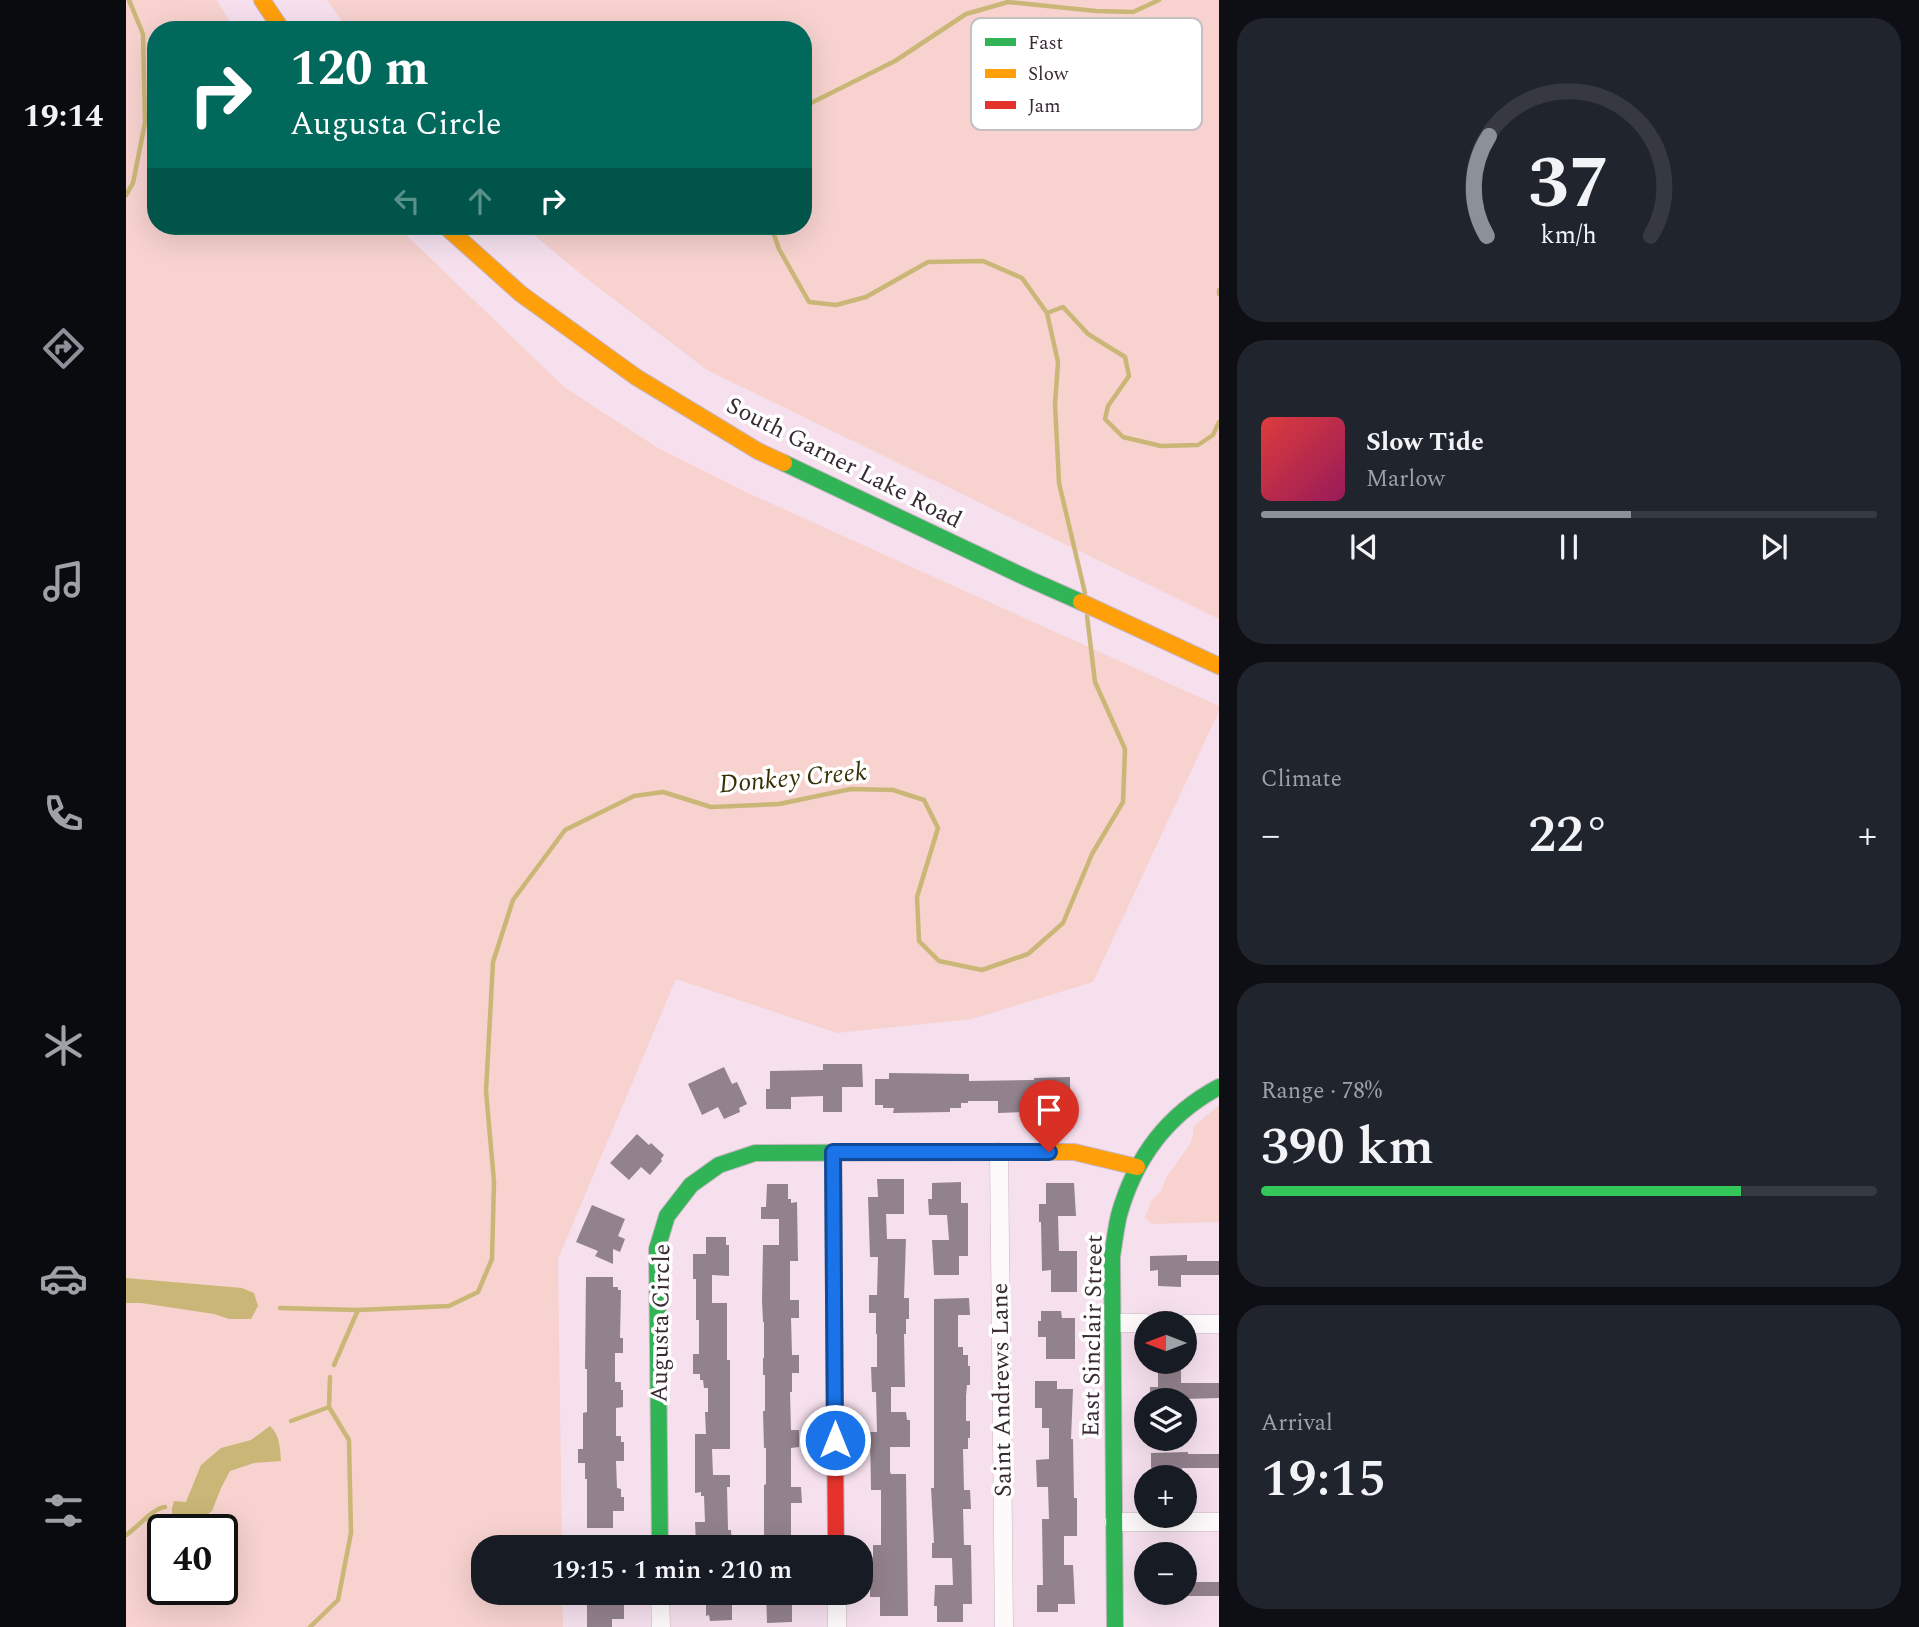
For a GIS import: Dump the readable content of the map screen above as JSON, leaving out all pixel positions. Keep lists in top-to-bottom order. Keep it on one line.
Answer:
{"streets":{"street":["South Garner Lake Road","Augusta Circle","East Sinclair Street","Saint Andrews Lane"]},"crossings":[["Augusta Circle","East Sinclair Street"],["Augusta Circle","Saint Andrews Lane"]],"water":["Donkey Creek"],"legend":["Fast","Slow","Jam"],"north":"left","page":{"tabs":"19:14","turn":["120 m","Augusta Circle"],"song":["Slow Tide","Marlow"],"tile":["Climate",["Range · 78%","390 km"],["Arrival","19:15"]],"heat":["−","22°","+"],"map_buttons":["+","−"],"limit":"40","trip":"19:15 · 1 min · 210 m","gauge":["37","km/h"]}}
